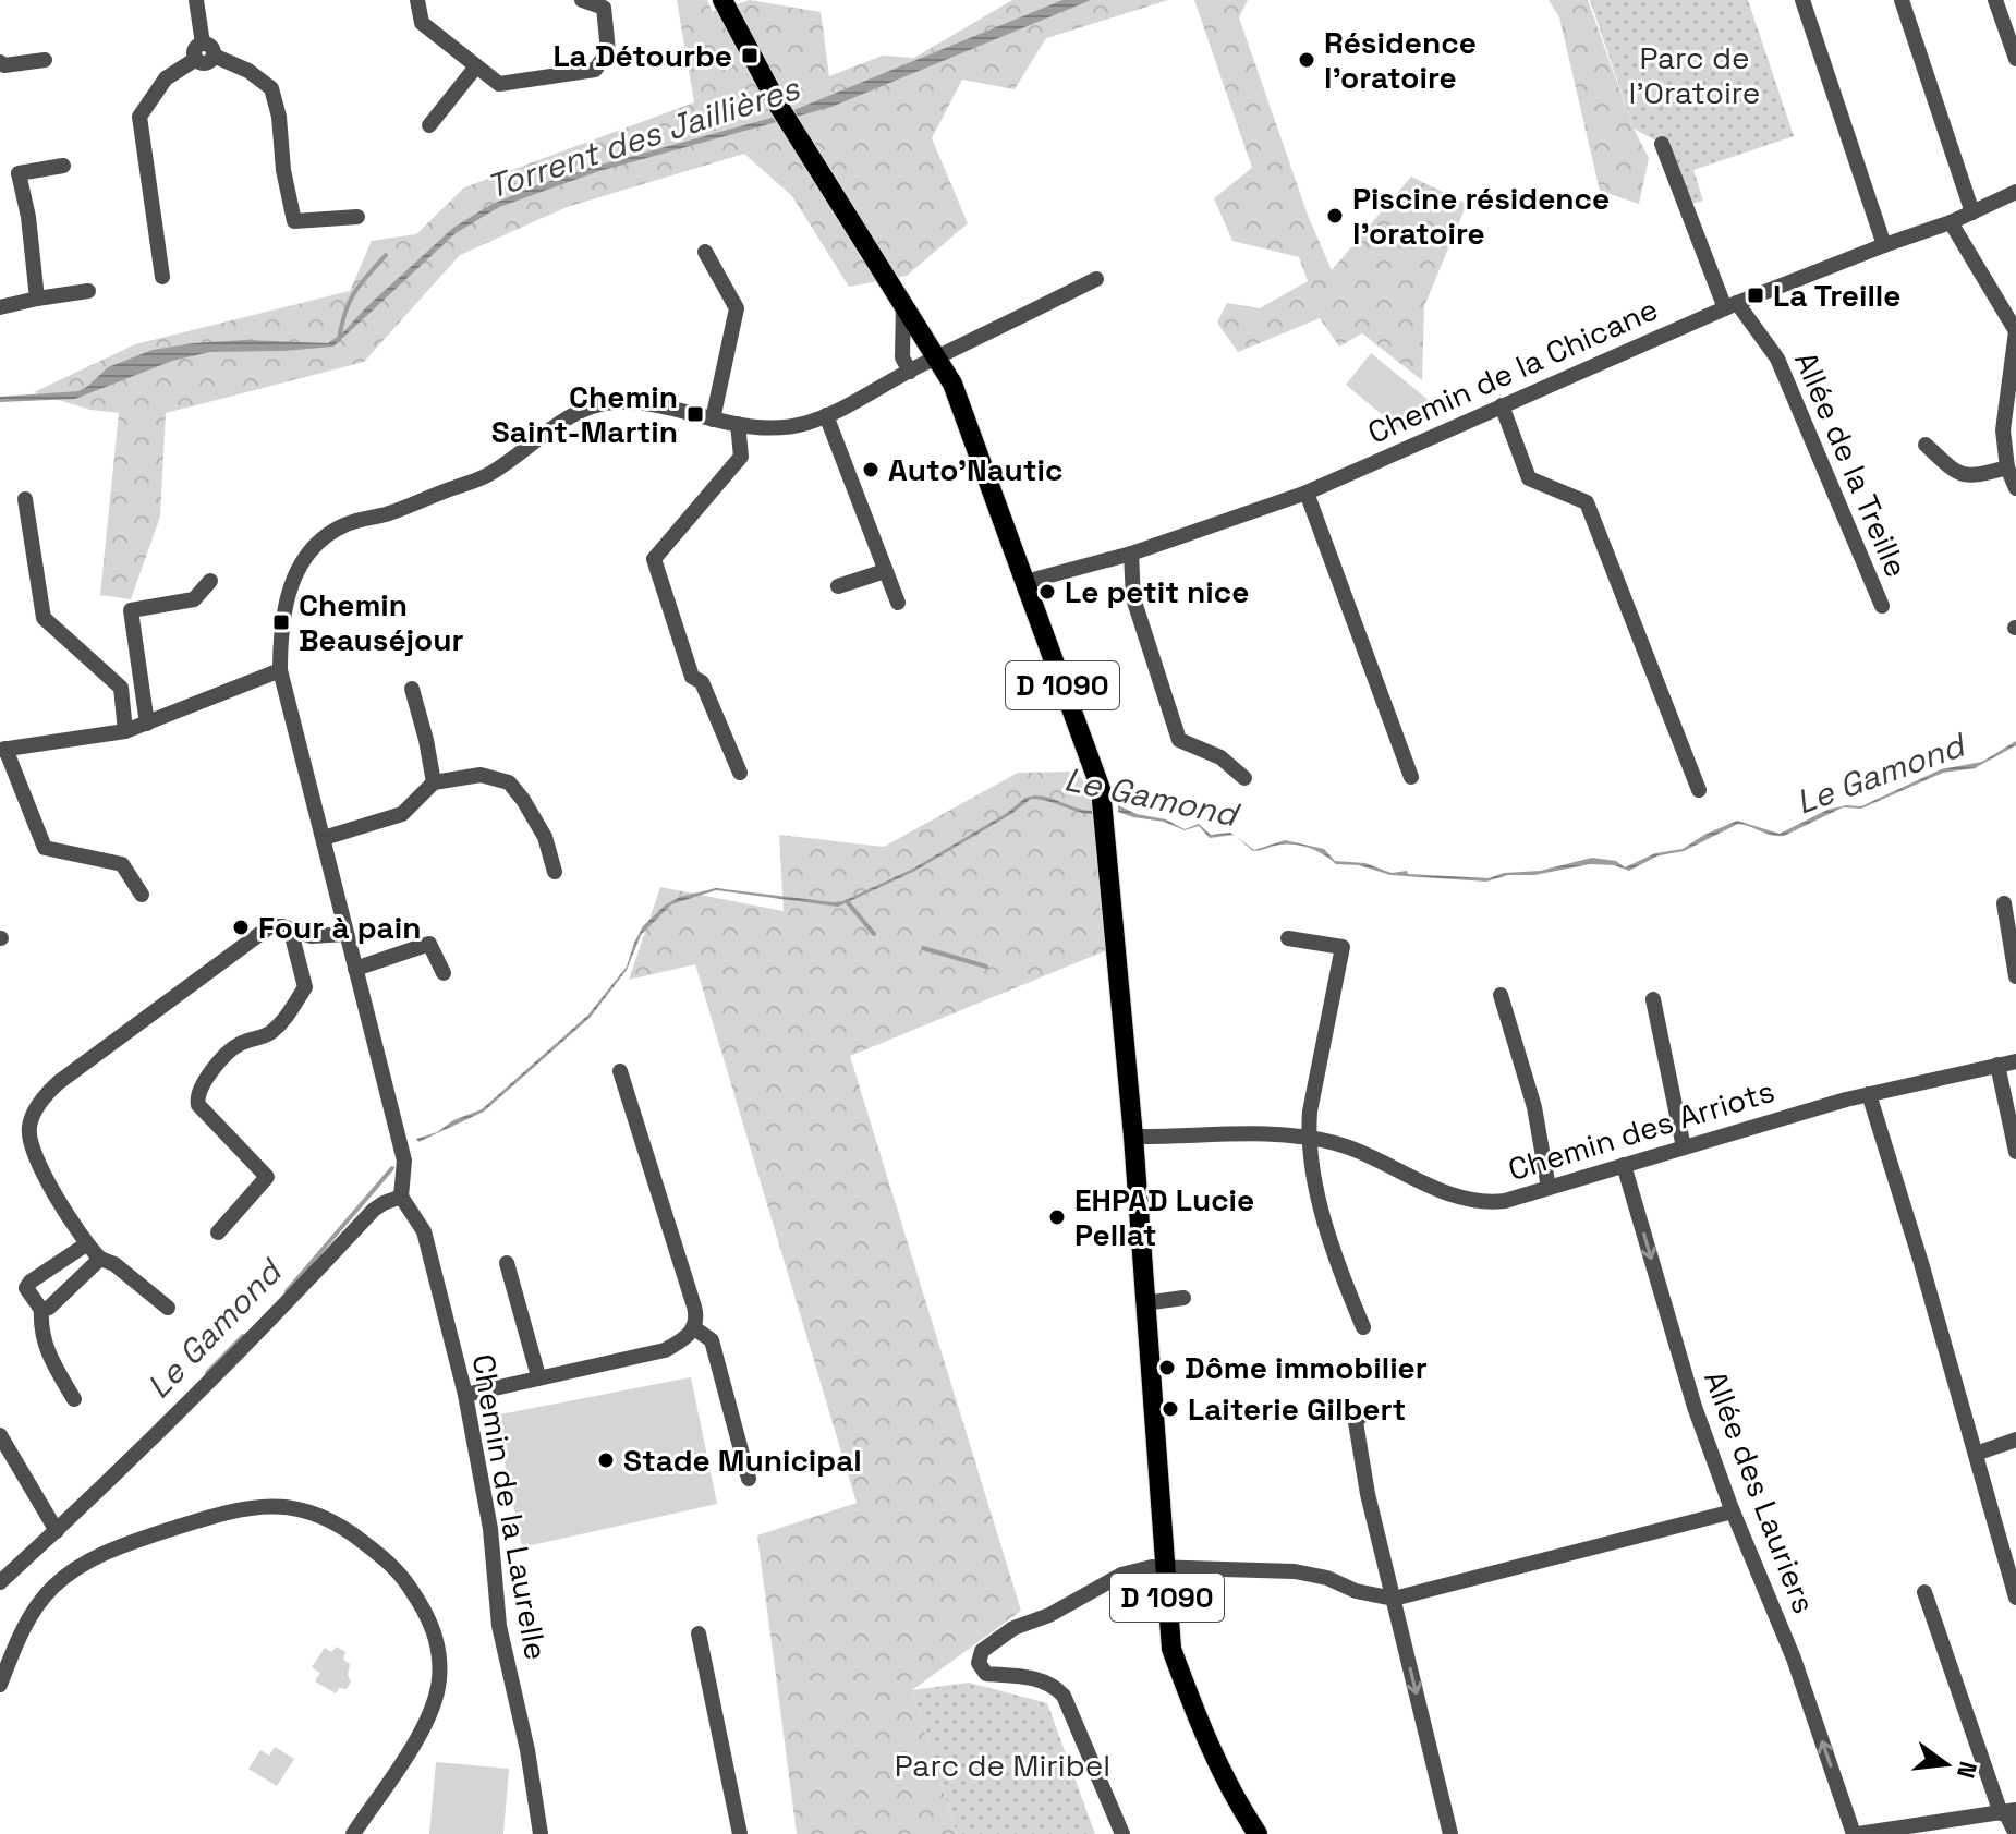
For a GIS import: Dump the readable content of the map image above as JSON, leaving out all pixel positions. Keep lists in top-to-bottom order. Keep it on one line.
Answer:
{"streets":{"main road":["D 1090"],"street":["Chemin de la Chicane","Allée de la Treille","Chemin des Arriots","Allée des Lauriers","Chemin de la Laurelle"]},"crossings":[["Chemin de la Chicane","Allée de la Treille"],["Chemin de la Chicane","D 1090"],["D 1090","Chemin des Arriots"],["Chemin des Arriots","Allée des Lauriers"]],"water":["Torrent des Jaillières","Le Gamond"],"parks":["Parc de l'Oratoire","Parc de Miribel"],"places":{"transit":["La Détourbe","La Treille","Chemin Saint-Martin","Chemin Beauséjour"],"other":["Résidence l'oratoire","Piscine résidence l'oratoire","Auto'Nautic","Le petit nice","Four à pain","EHPAD Lucie Pellat","Dôme immobilier","Laiterie Gilbert","Stade Municipal"]},"north":"right"}
